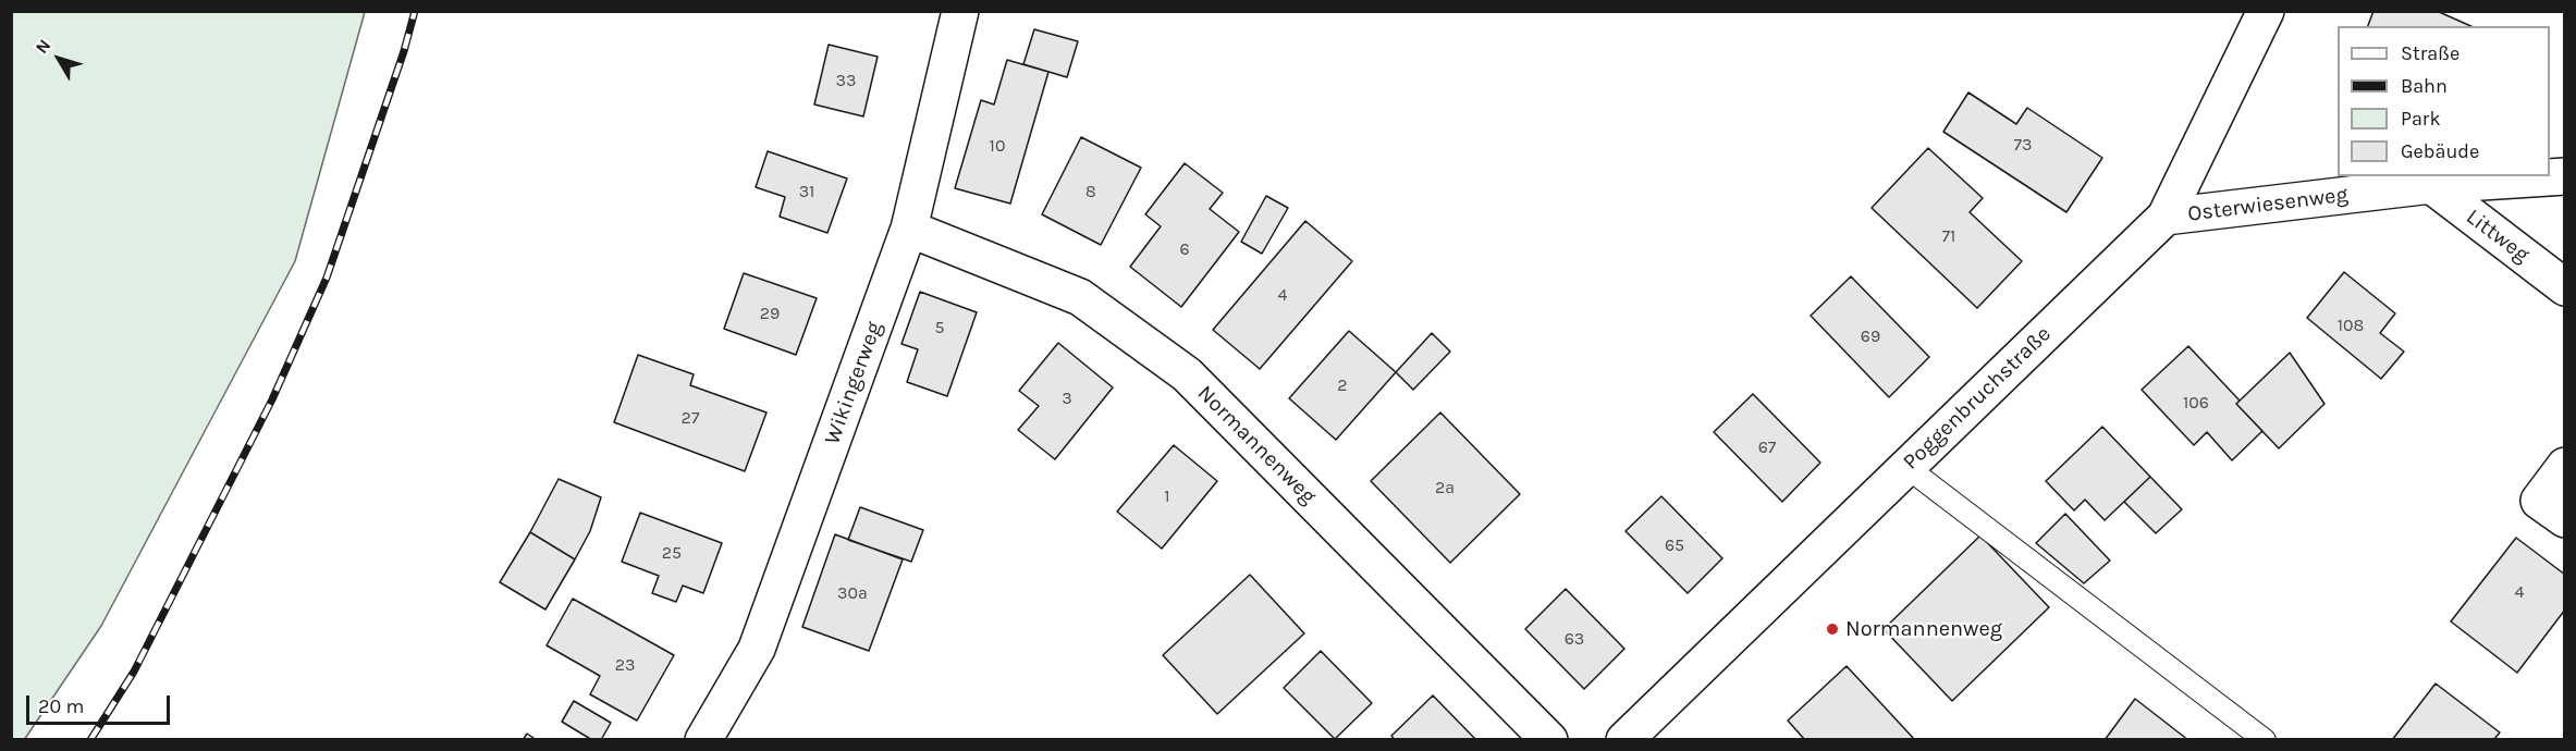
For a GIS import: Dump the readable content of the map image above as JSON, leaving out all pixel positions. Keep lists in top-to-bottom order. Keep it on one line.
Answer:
{"streets":{"street":["Osterwiesenweg","Littweg","Wikingerweg","Poggenbruchstraße","Normannenweg"]},"crossings":[["Osterwiesenweg","Littweg"],["Osterwiesenweg","Poggenbruchstraße"],["Wikingerweg","Normannenweg"]],"places":["Normannenweg"],"house_numbers":["33","73","10","31","8","71","6","4","29","108","5","69","2","3","106","27","67","2a","1","65","25","4","30a","63","23"],"legend":["Straße","Bahn","Park","Gebäude"],"scale_bar":"20 m","north":"top left"}
